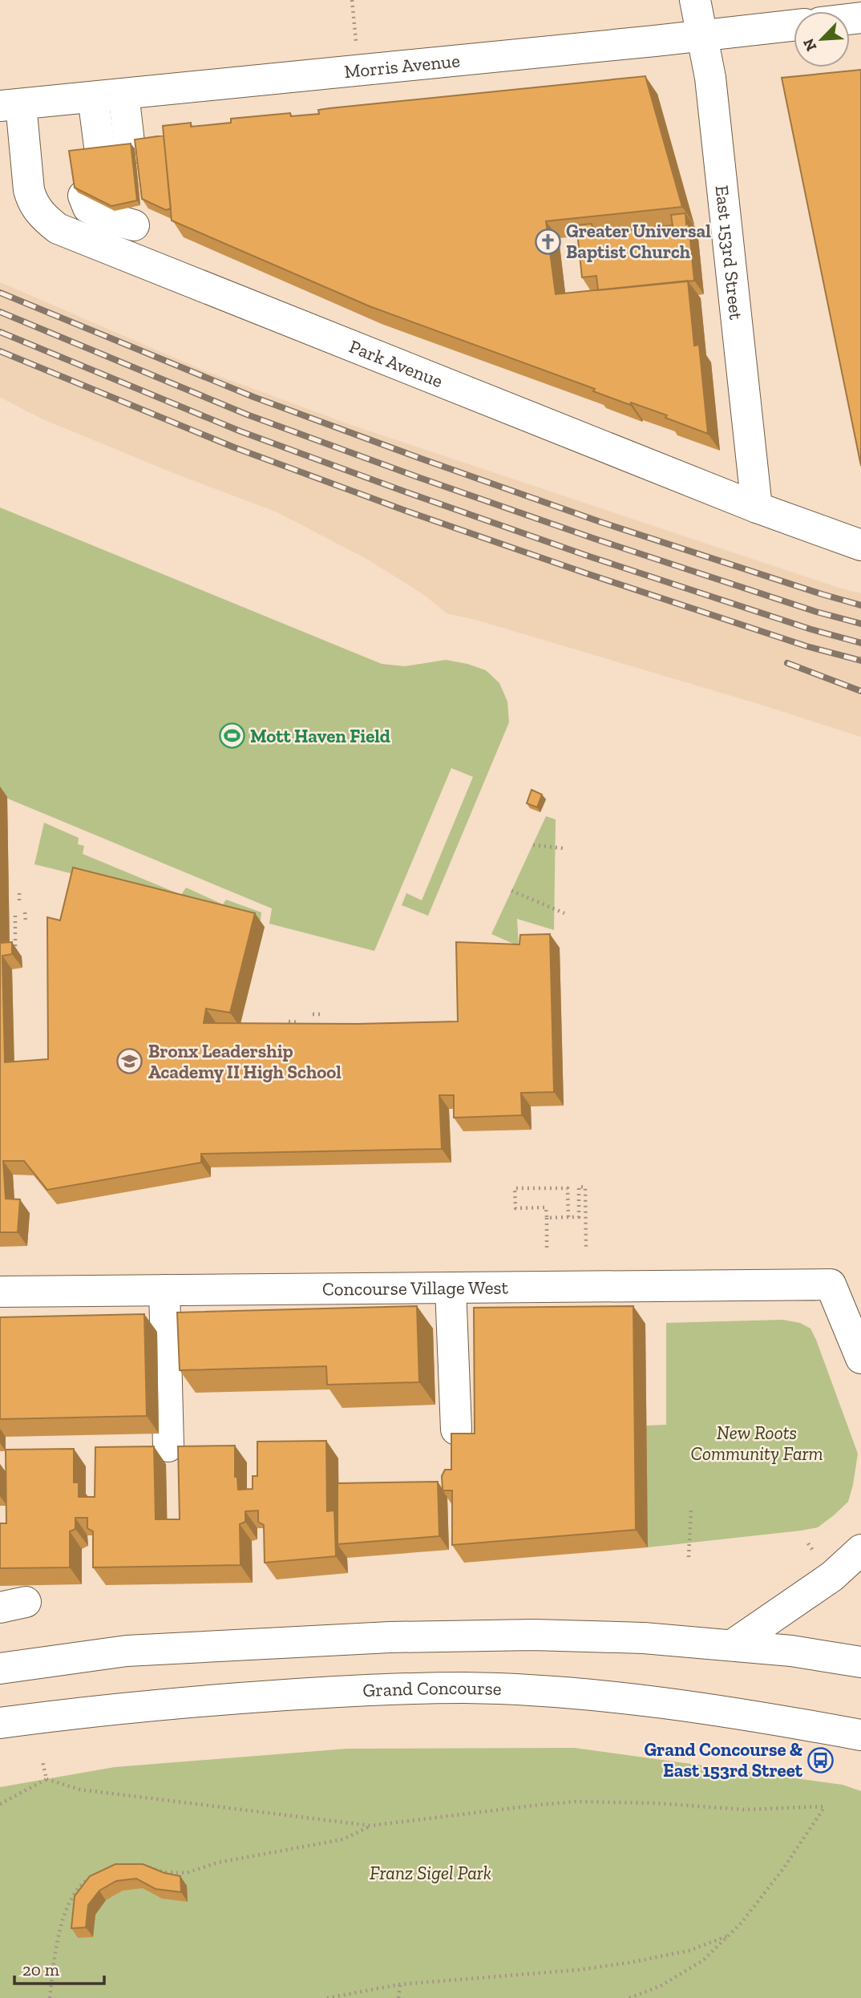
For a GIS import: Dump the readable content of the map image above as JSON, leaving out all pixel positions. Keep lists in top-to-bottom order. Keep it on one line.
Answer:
{"streets":{"street":["Morris Avenue","East 153rd Street","Park Avenue","Concourse Village West","Grand Concourse"]},"crossings":[["Morris Avenue","East 153rd Street"],["Morris Avenue","Park Avenue"],["East 153rd Street","Park Avenue"]],"parks":["New Roots Community Farm","Franz Sigel Park"],"places":{"church":["Greater Universal Baptist Church"],"sports":["Mott Haven Field"],"school or university":["Bronx Leadership Academy II High School"],"bus stop":["Grand Concourse & East 153rd Street"]},"scale_bar":"20 m","north":"bottom left"}
